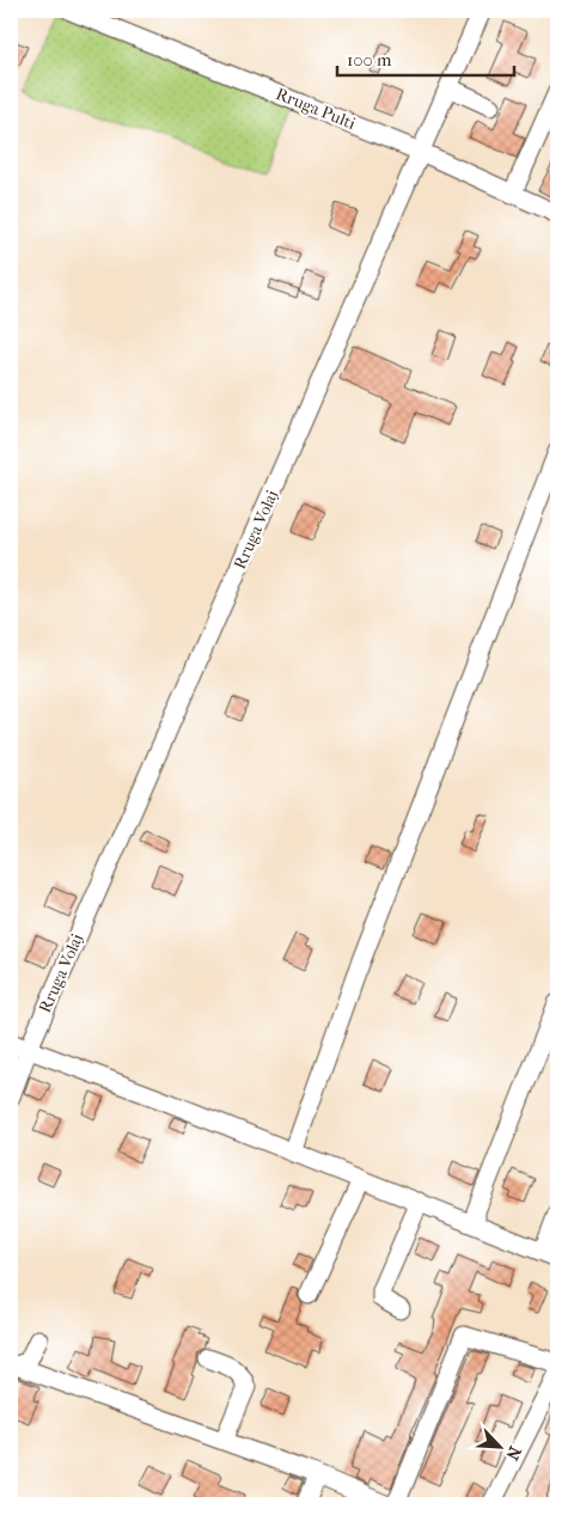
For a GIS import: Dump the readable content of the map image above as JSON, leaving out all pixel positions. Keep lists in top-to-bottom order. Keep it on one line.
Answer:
{"streets":{"street":["Rruga Pulti","Rruga Volaj"]},"crossings":[["Rruga Pulti","Rruga Volaj"]],"scale_bar":"100 m","north":"bottom right"}
